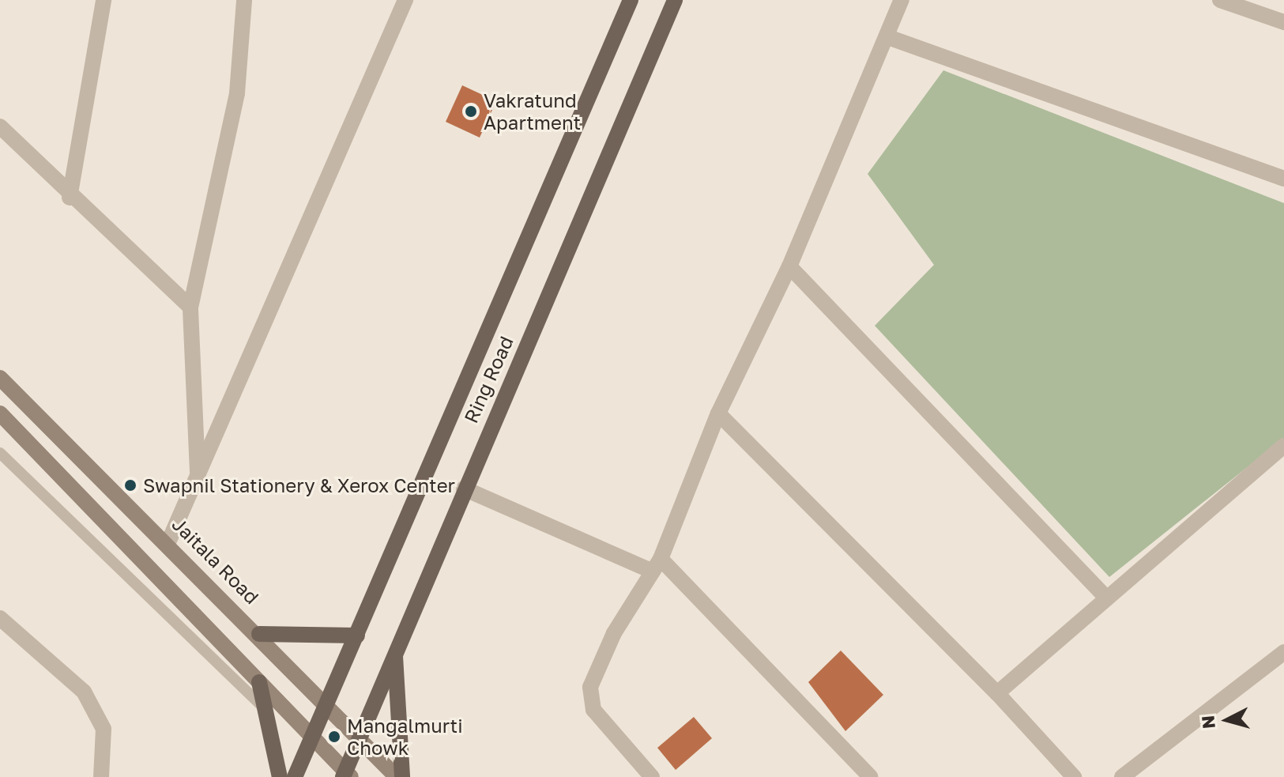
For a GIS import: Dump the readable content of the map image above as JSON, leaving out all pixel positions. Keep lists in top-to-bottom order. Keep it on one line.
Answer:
{"streets":{"main road":["Ring Road","Jaitala Road"]},"crossings":[["Ring Road","Jaitala Road"]],"places":["Vakratund Apartment","Swapnil Stationery & Xerox Center","Mangalmurti Chowk"],"north":"left"}
